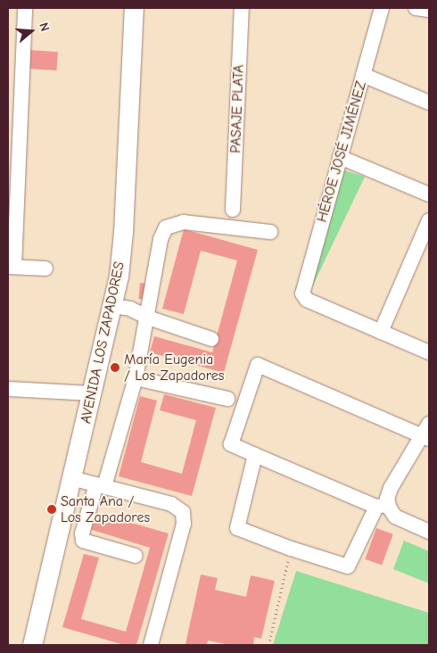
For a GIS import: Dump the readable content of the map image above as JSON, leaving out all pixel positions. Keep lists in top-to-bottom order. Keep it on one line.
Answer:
{"streets":{"main road":["AVENIDA LOS ZAPADORES"],"street":["PASAJE PLATA","HÉROE JOSÉ JIMÉNEZ"]},"places":["María Eugenia / Los Zapadores","Santa Ana / Los Zapadores"],"north":"right"}
